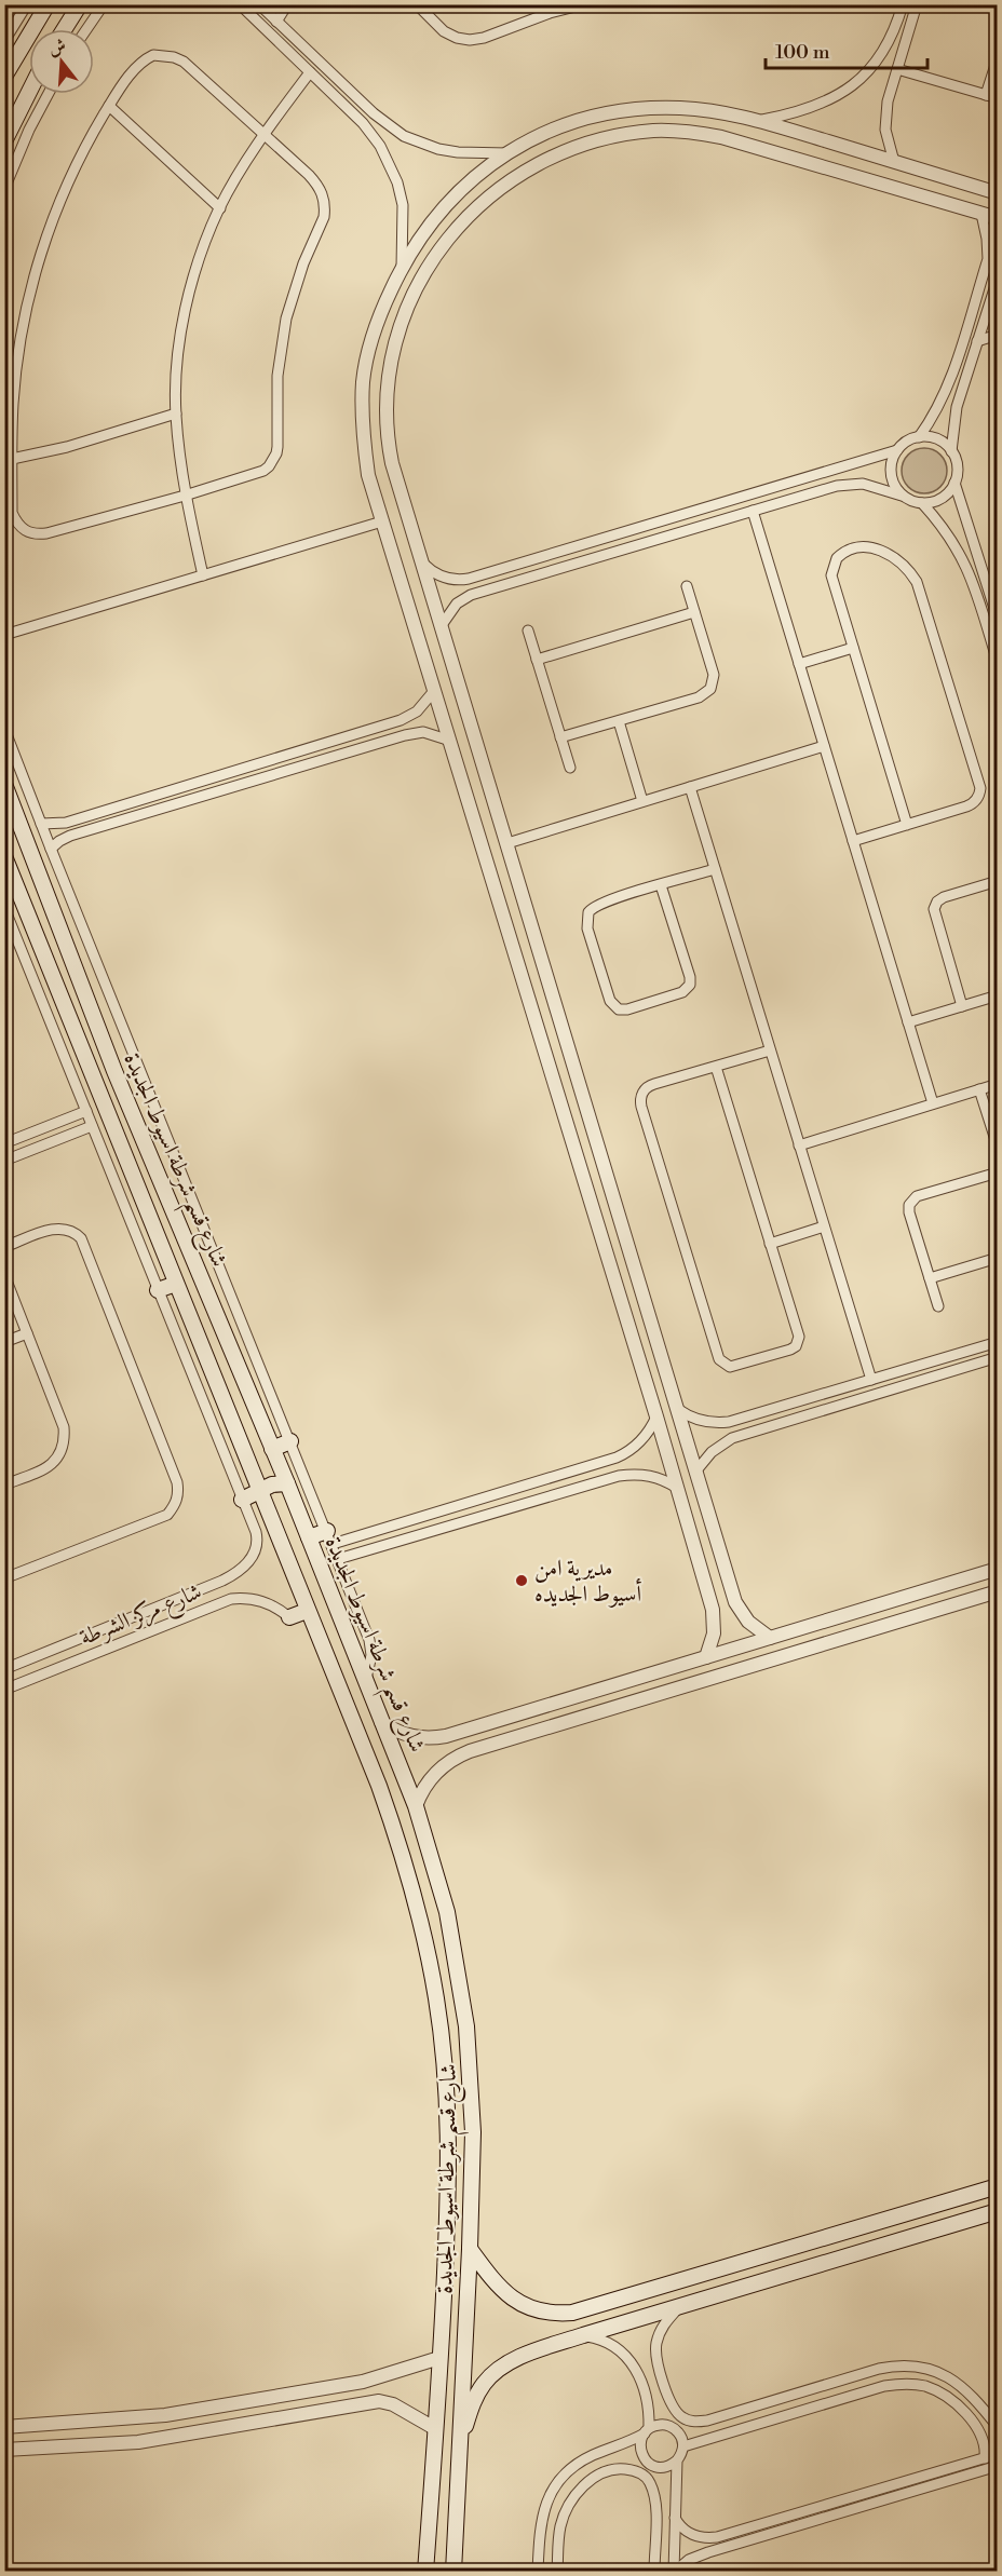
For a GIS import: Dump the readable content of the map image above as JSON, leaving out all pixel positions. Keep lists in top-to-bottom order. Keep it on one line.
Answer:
{"streets":{"main road":["شارع قسم شرطة اسيوط الجديدة"],"street":["شارع مركز الشرطة"]},"places":["مديرية امن أسيوط الجديده"],"scale_bar":"100 m","north":"top"}
